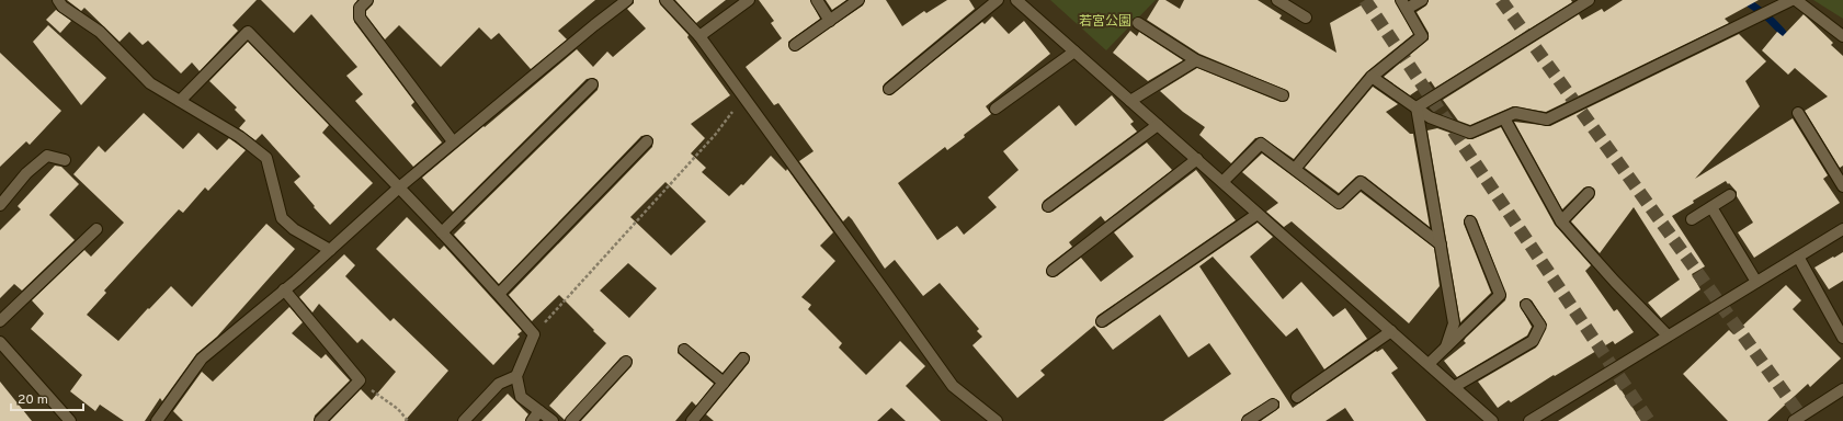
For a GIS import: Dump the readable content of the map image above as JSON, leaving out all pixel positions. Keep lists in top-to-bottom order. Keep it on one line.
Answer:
{"parks":["若宮公園"],"scale_bar":"20 m"}
